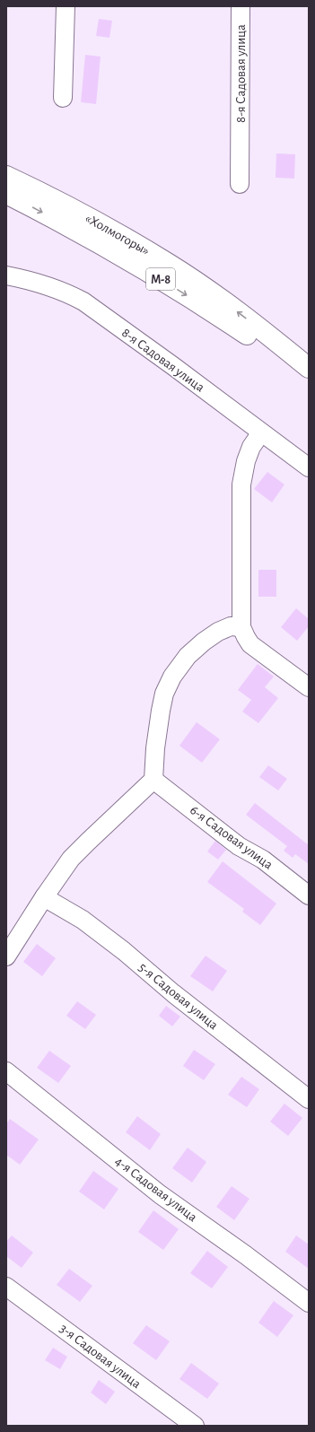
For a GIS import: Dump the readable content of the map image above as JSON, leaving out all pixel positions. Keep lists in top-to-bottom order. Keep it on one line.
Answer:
{"streets":{"highway":["«Холмогоры»","М-8"],"street":["8-я Садовая улица","6-я Садовая улица","5-я Садовая улица","4-я Садовая улица","3-я Садовая улица"]}}
